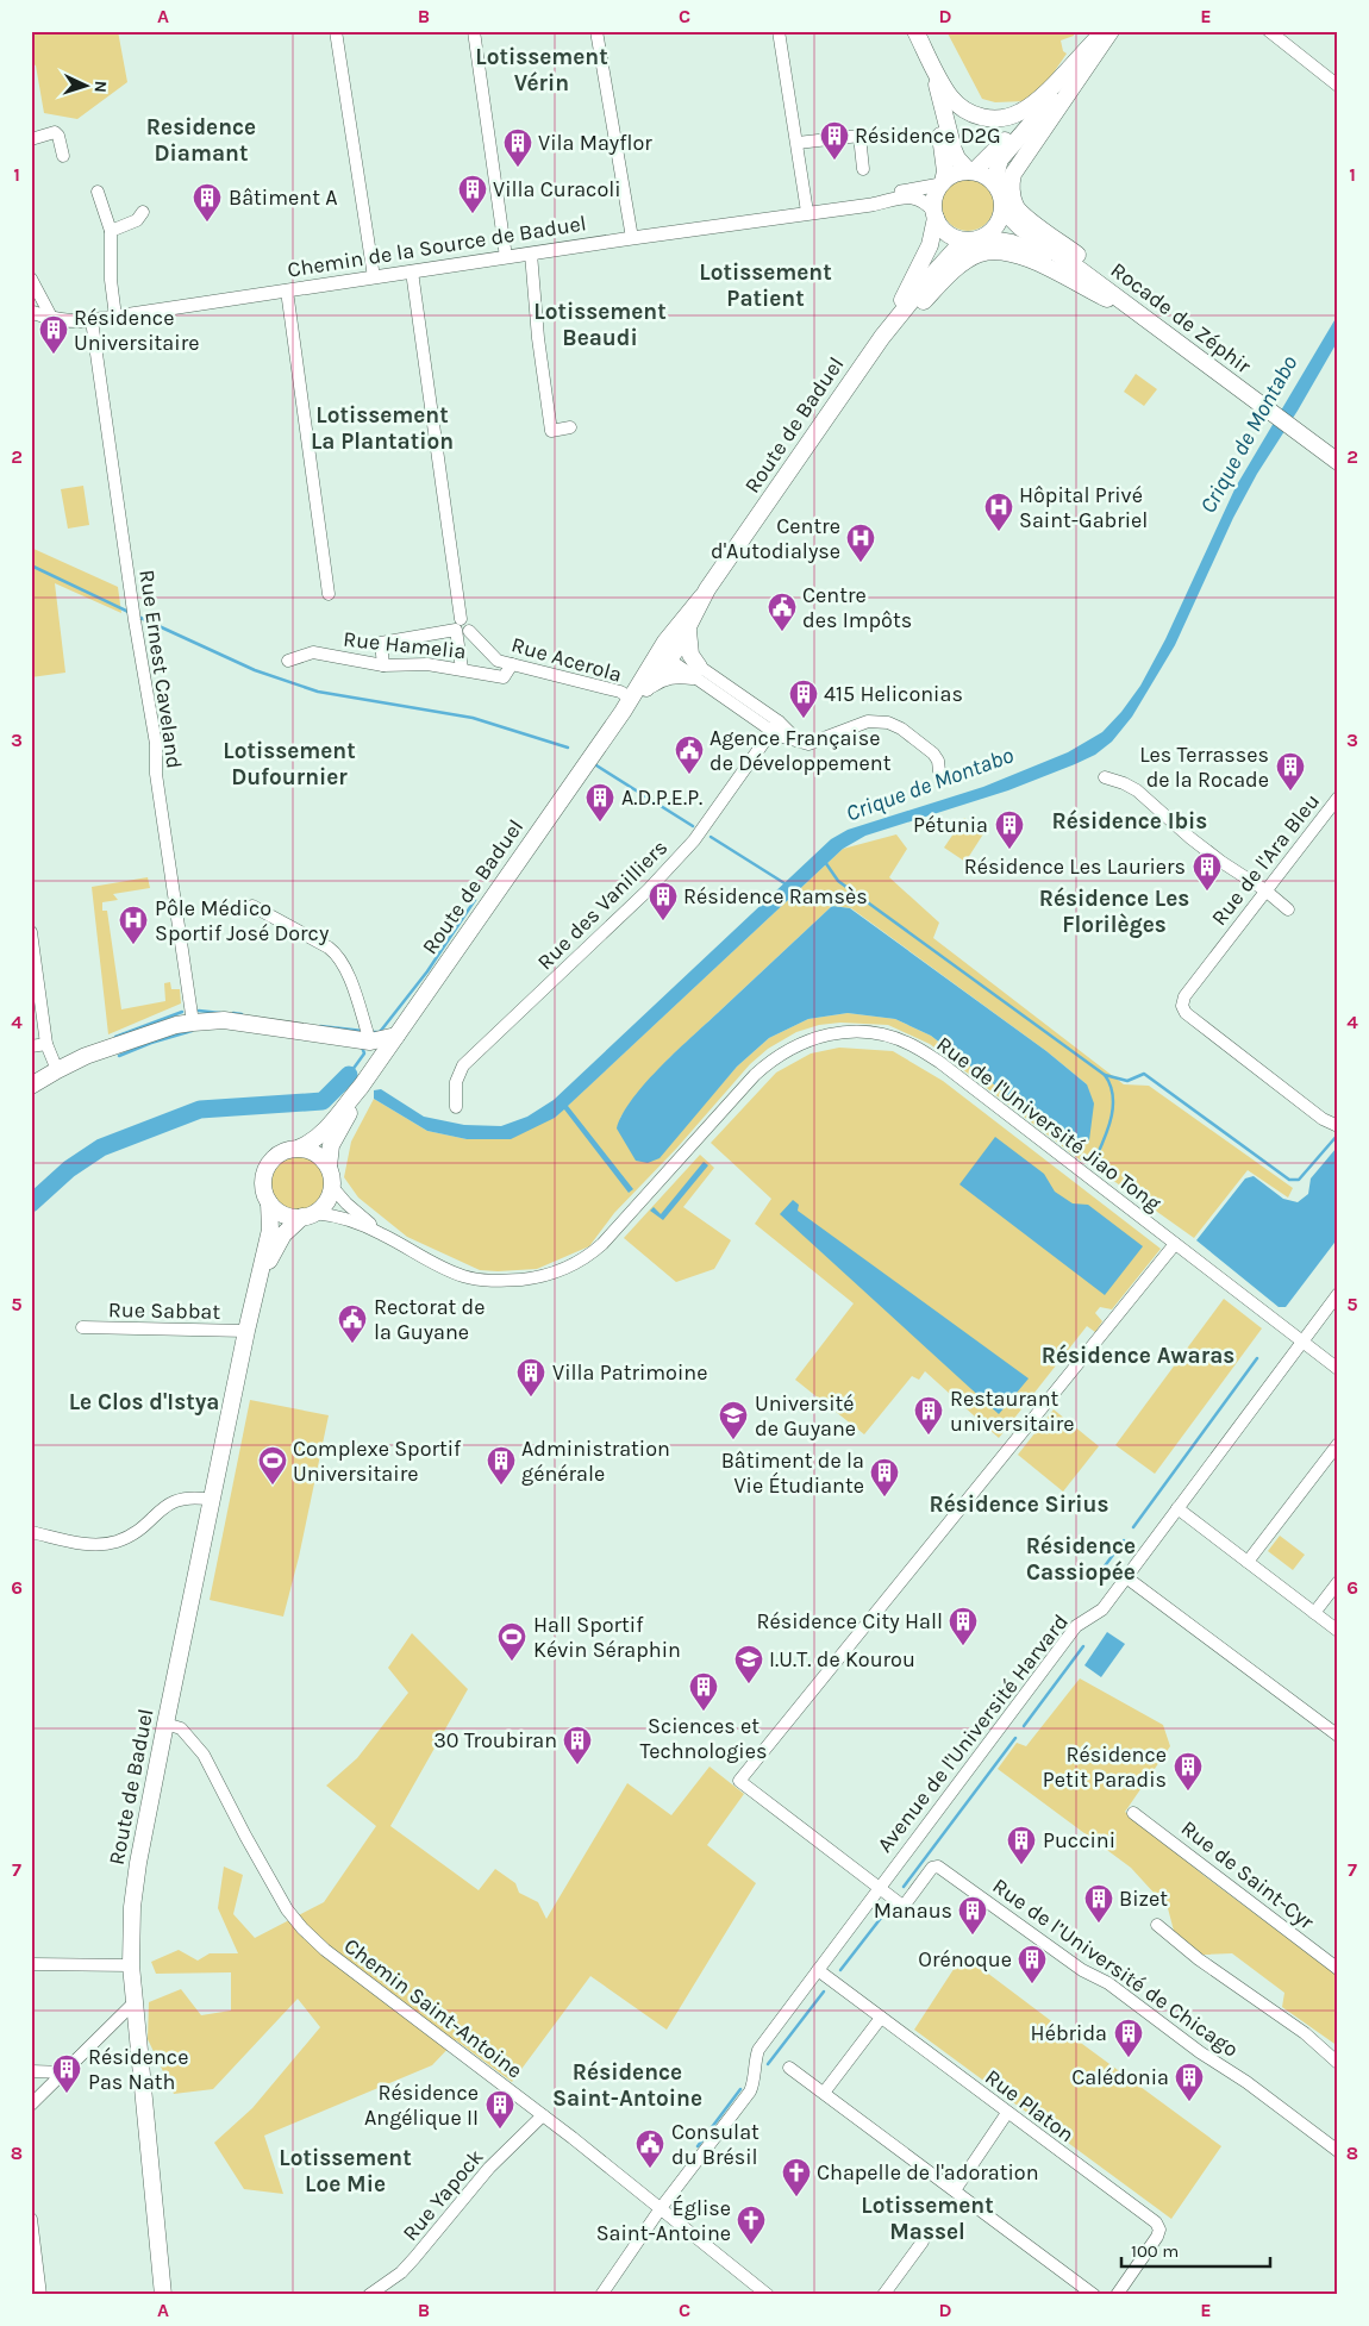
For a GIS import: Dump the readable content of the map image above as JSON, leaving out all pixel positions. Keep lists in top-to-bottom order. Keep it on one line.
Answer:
{"streets":{"main road":["Rocade de Zéphir","Route de Baduel"],"street":["Chemin de la Source de Baduel","Rue Hamelia","Rue Acerola","Rue Ernest Caveland","Rue de l'Ara Bleu","Rue des Vanilliers","Rue de l'Université Jiao Tong","Rue Sabbat","Avenue de l'Université Harvard","Rue de Saint-Cyr","Rue de l’Université de Chicago","Chemin Saint-Antoine","Rue Platon","Rue Yapock"]},"crossings":[["Chemin de la Source de Baduel","Rocade de Zéphir"],["Chemin de la Source de Baduel","Route de Baduel"],["Chemin de la Source de Baduel","Rue Ernest Caveland"],["Rocade de Zéphir","Route de Baduel"],["Route de Baduel","Rue Acerola"],["Route de Baduel","Rue Sabbat"],["Route de Baduel","Chemin Saint-Antoine"],["Rue Hamelia","Rue Acerola"],["Rue de l'Université Jiao Tong","Avenue de l'Université Harvard"],["Avenue de l'Université Harvard","Rue de l’Université de Chicago"],["Avenue de l'Université Harvard","Chemin Saint-Antoine"],["Avenue de l'Université Harvard","Rue Platon"],["Chemin Saint-Antoine","Rue Yapock"]],"districts":["Lotissement Vérin","Residence Diamant","Lotissement Patient","Lotissement Beaudi","Lotissement La Plantation","Lotissement Dufournier","Résidence Ibis","Résidence Les Florilèges","Résidence Awaras","Le Clos d'Istya","Résidence Sirius","Résidence Cassiopée","Résidence Saint-Antoine","Lotissement Loe Mie","Lotissement Massel"],"water":["Crique de Montabo"],"places":{"building":["Résidence D2G","Vila Mayflor","Villa Curacoli","Bâtiment A","Résidence Universitaire","415 Heliconias","Les Terrasses de la Rocade","A.D.P.E.P.","Pétunia","Résidence Les Lauriers","Résidence Ramsès","Villa Patrimoine","Restaurant universitaire","Administration générale","Bâtiment de la Vie Étudiante","Résidence City Hall","Sciences et Technologies","30 Troubiran","Résidence Petit Paradis","Puccini","Bizet","Manaus","Orénoque","Hébrida","Résidence Pas Nath","Calédonia","Résidence Angélique II"],"hospital":["Hôpital Privé Saint-Gabriel","Centre d'Autodialyse","Pôle Médico Sportif José Dorcy"],"public building":["Centre des Impôts","Agence Française de Développement","Rectorat de la Guyane","Consulat du Brésil"],"school or university":["Université de Guyane","I.U.T. de Kourou"],"sports":["Complexe Sportif Universitaire","Hall Sportif Kévin Séraphin"],"church":["Chapelle de l'adoration","Église Saint-Antoine"]},"scale_bar":"100 m","north":"right","grid":{"columns":["A","B","C","D","E"],"rows":["1","2","3","4","5","6","7","8"]}}
